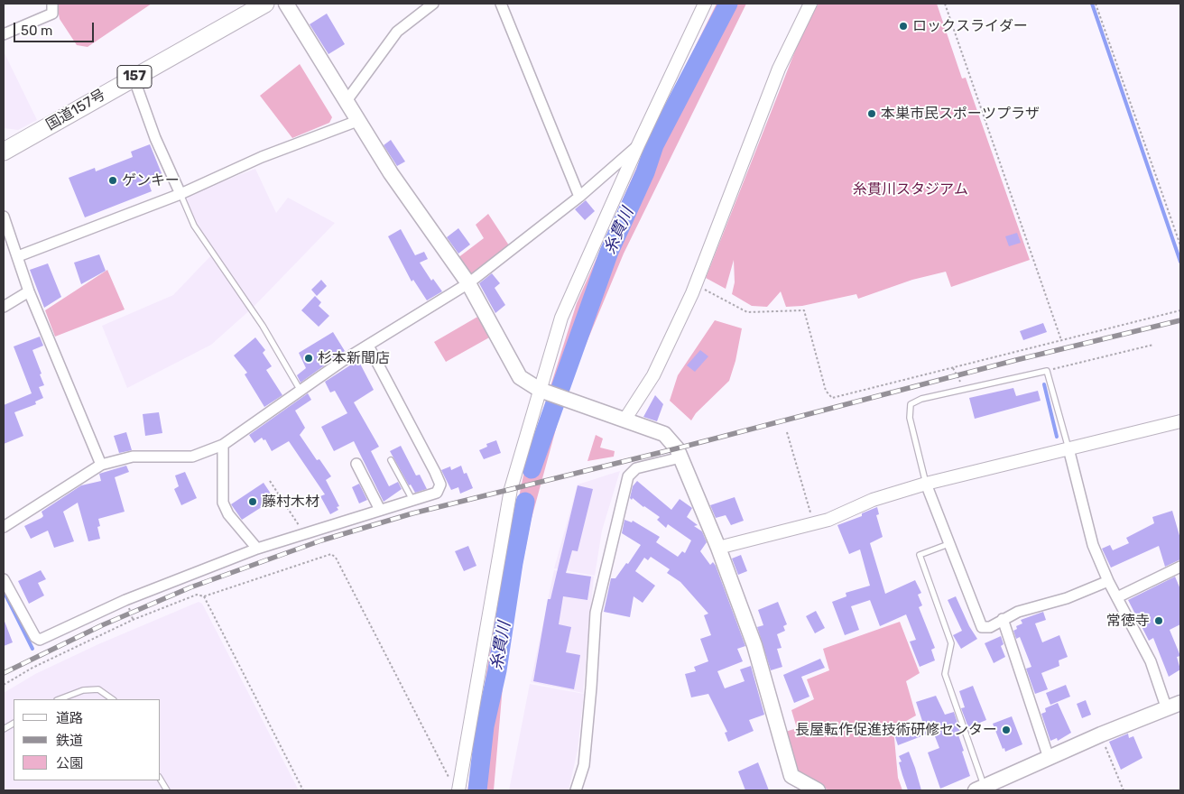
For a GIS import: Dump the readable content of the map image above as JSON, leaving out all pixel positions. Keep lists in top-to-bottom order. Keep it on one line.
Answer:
{"streets":{"highway":["157","国道157号"]},"water":["糸貫川"],"parks":["糸貫川スタジアム"],"places":["ロックスライダー","本巣市民スポーツプラザ","ゲンキー","杉本新聞店","藤村木材","常徳寺","長屋転作促進技術研修センター"],"legend":["道路","鉄道","公園"],"scale_bar":"50 m"}
